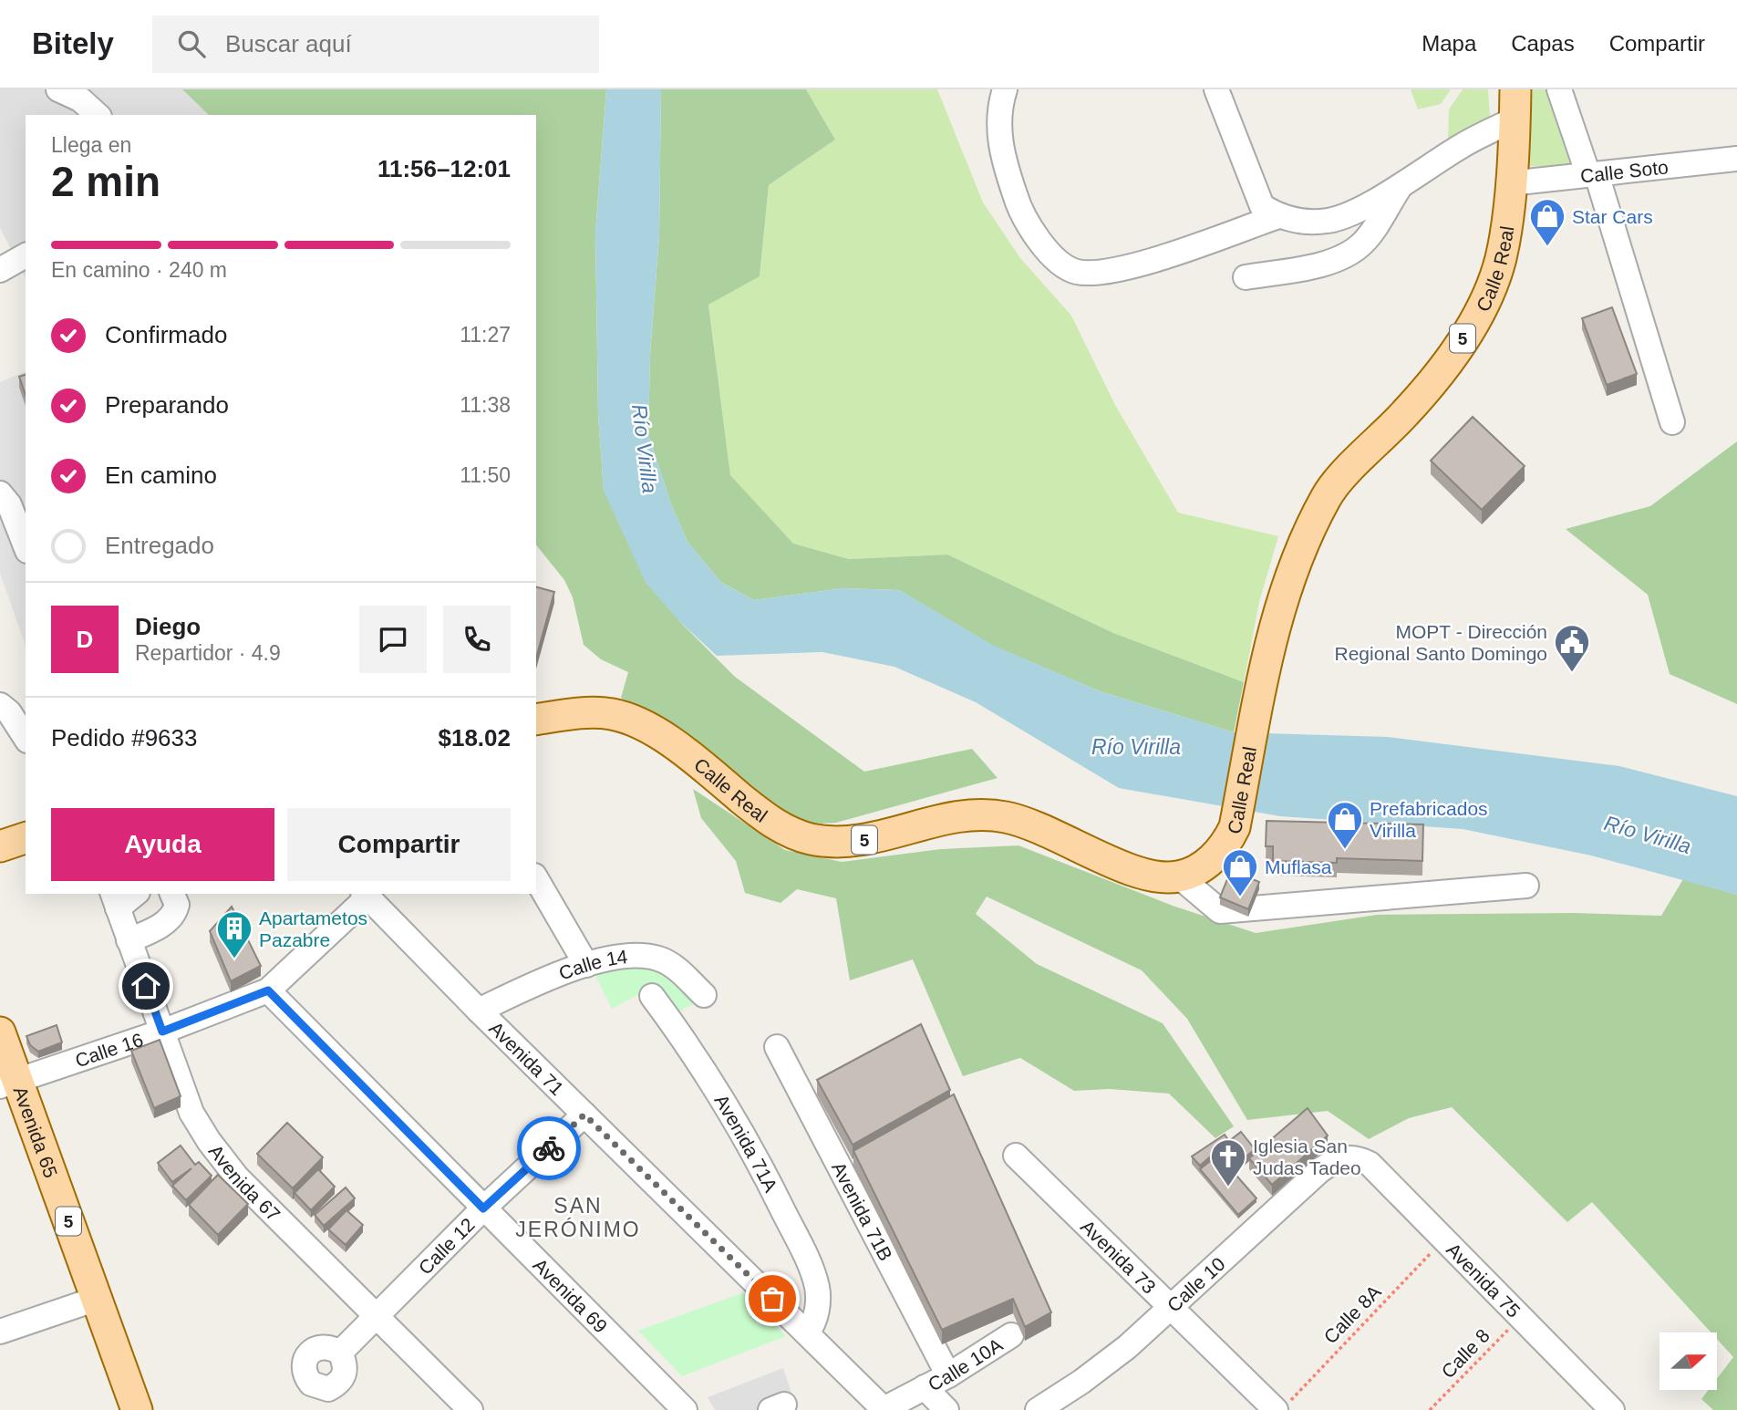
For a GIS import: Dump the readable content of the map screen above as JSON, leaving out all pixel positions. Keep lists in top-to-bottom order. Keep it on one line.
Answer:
{"streets":{"main road":["Calle Real","5","Avenida 65"],"street":["Calle Soto","Calle 14","Calle 16","Avenida 71","Avenida 71A","Avenida 67","Avenida 71B","Calle 12","Avenida 73","Avenida 75","Calle 10","Avenida 69","Calle 10A"],"path":["Calle 8A","Calle 8"]},"crossings":[["Calle Soto","Calle Real"],["Calle 14","Avenida 71"],["Calle 16","Avenida 71"],["Calle 16","Avenida 65"],["Calle 16","Avenida 67"],["Calle 16","Avenida 69"],["Avenida 71","Avenida 71A"],["Avenida 71","Calle 12"],["Avenida 71","Calle 10A"],["Avenida 67","Calle 12"],["Avenida 71B","Calle 10A"],["Calle 12","Avenida 69"],["Avenida 73","Calle 10"],["Avenida 73","Calle 8A"],["Avenida 75","Calle 10"],["Avenida 75","Calle 8A"],["Avenida 75","Calle 8"]],"districts":["SAN JERÓNIMO"],"water":["Río Virilla"],"places":{"shop":["Star Cars","Prefabricados Virilla","Muflasa"],"public building":["MOPT - Dirección Regional Santo Domingo"],"building":["Apartametos Pazabre"],"church":["Iglesia San Judas Tadeo"]},"north":"right","page":{"header":"Bitely","search":"Buscar aquí","nav":["Mapa","Capas","Compartir"],"heading":["2 min","Llega en","11:56–12:01"],"panel":["Diego","Repartidor · 4.9","Pedido #9633","$18.02"],"bar":"En camino · 240 m","list":[["Confirmado","11:27"],["Preparando","11:38"],["En camino","11:50"],"Entregado"],"round":"D","buttons":["Ayuda","Compartir"]}}
